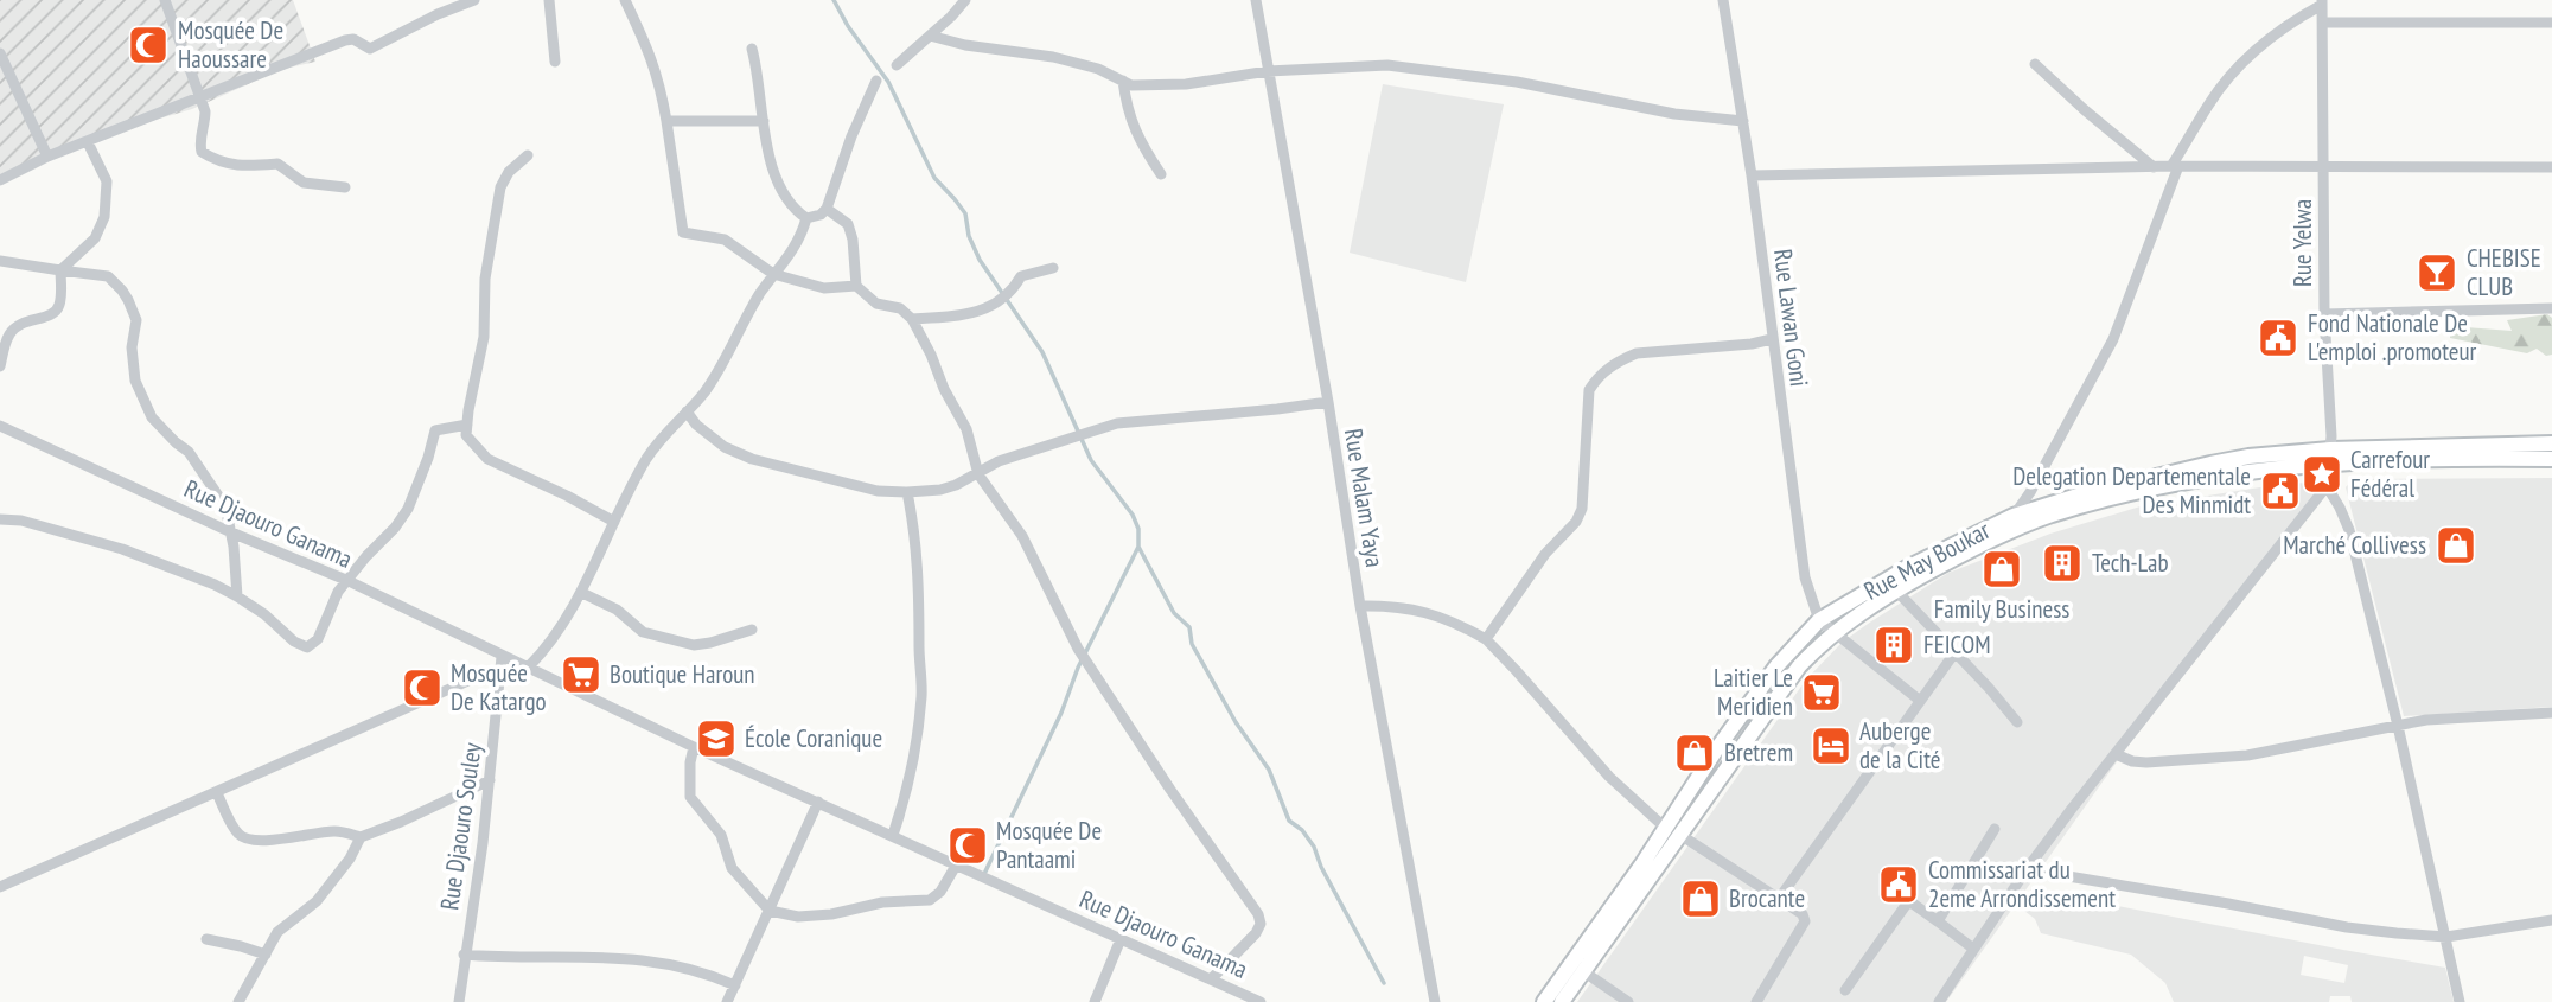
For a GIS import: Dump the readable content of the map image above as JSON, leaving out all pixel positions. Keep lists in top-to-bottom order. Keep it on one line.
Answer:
{"streets":{"main road":["Rue May Boukar"],"street":["Rue Yelwa","Rue Lawan Goni","Rue Malam Yaya","Rue Djaouro Ganama","Rue Djaouro Souley"]},"crossings":[["Rue Yelwa","Rue May Boukar"],["Rue Lawan Goni","Rue May Boukar"],["Rue Djaouro Ganama","Rue Djaouro Souley"]],"places":{"mosque":["Mosquée De Haoussare","Mosquée De Katargo","Mosquée De Pantaami"],"bar":["CHEBISE CLUB"],"public building":["Fond Nationale De L'emploi .promoteur","Delegation Departementale Des Minmidt","Commissariat du 2eme Arrondissement"],"place":["Carrefour Fédéral"],"shop":["Marché Collivess","Family Business","Bretrem","Brocante"],"building":["Tech-Lab","FEICOM"],"supermarket":["Boutique Haroun","Laitier Le Meridien"],"school or university":["École Coranique"],"hotel":["Auberge de la Cité"]}}
